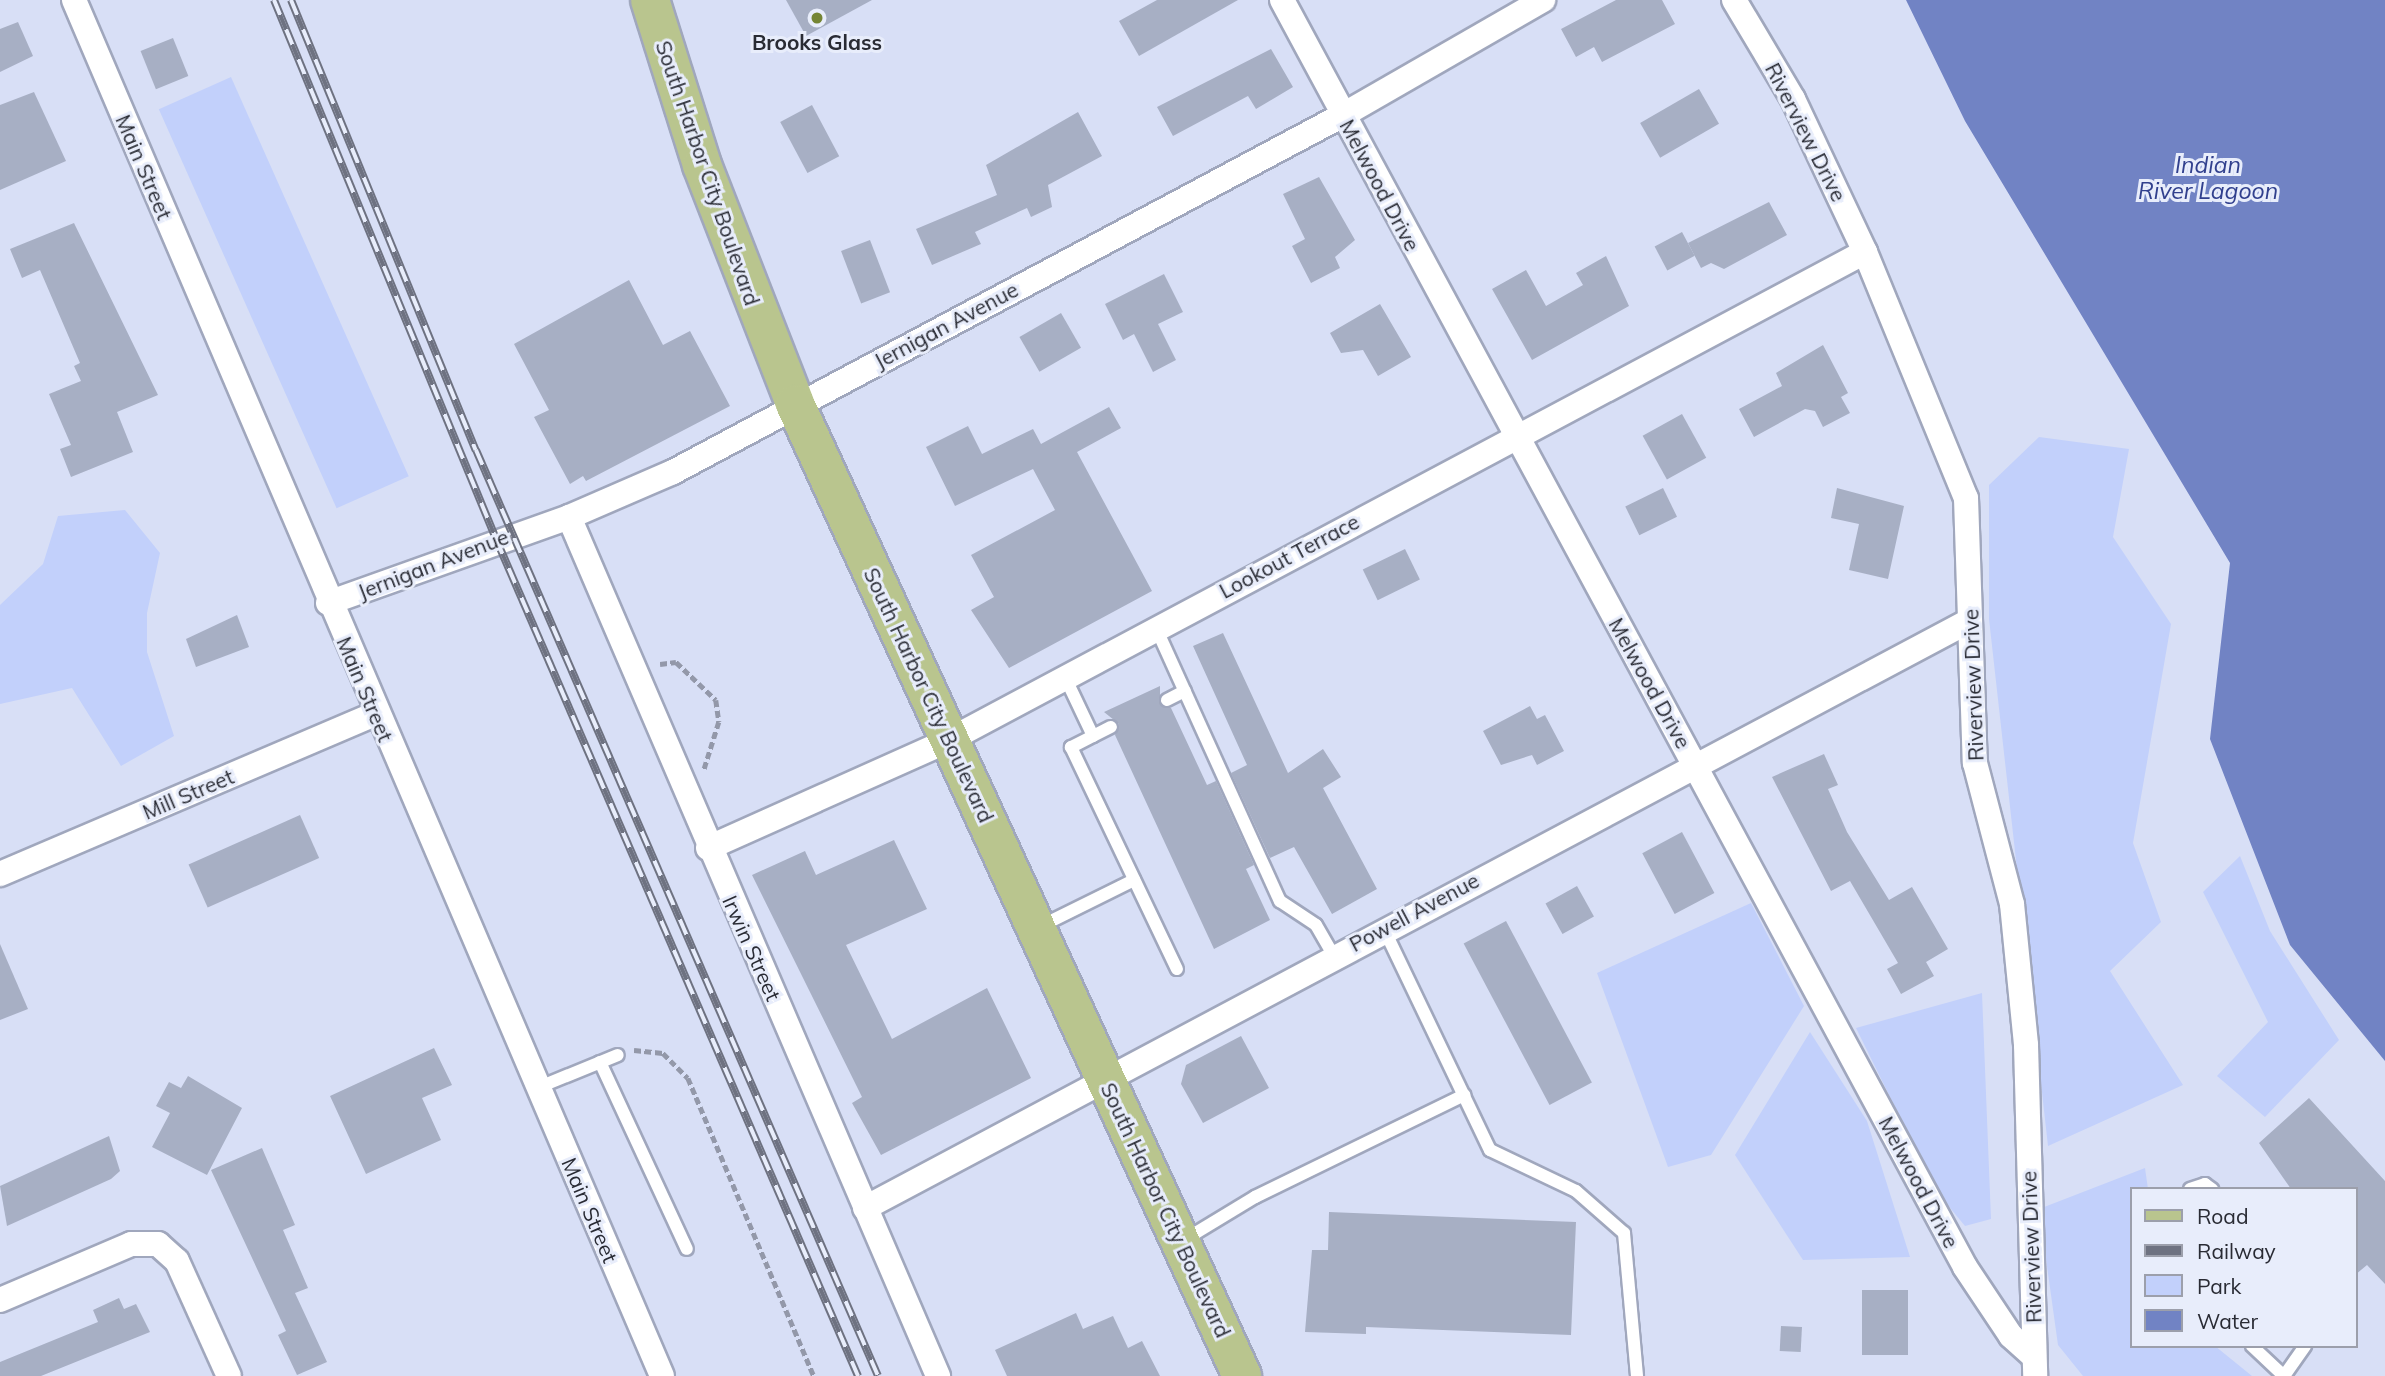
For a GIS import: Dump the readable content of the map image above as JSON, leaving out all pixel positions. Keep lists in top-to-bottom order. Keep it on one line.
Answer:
{"streets":{"main road":["South Harbor City Boulevard"],"street":["Riverview Drive","Main Street","Melwood Drive","Jernigan Avenue","Lookout Terrace","Mill Street","Powell Avenue","Irwin Street"]},"crossings":[["Riverview Drive","Melwood Drive"],["Riverview Drive","Lookout Terrace"],["Riverview Drive","Powell Avenue"],["Main Street","Jernigan Avenue"],["Main Street","Mill Street"],["South Harbor City Boulevard","Jernigan Avenue"],["South Harbor City Boulevard","Lookout Terrace"],["South Harbor City Boulevard","Powell Avenue"],["Melwood Drive","Jernigan Avenue"],["Melwood Drive","Lookout Terrace"],["Melwood Drive","Powell Avenue"],["Jernigan Avenue","Irwin Street"],["Lookout Terrace","Irwin Street"],["Powell Avenue","Irwin Street"]],"water":["Indian River Lagoon"],"places":["Brooks Glass"],"legend":["Road","Railway","Park","Water"]}
